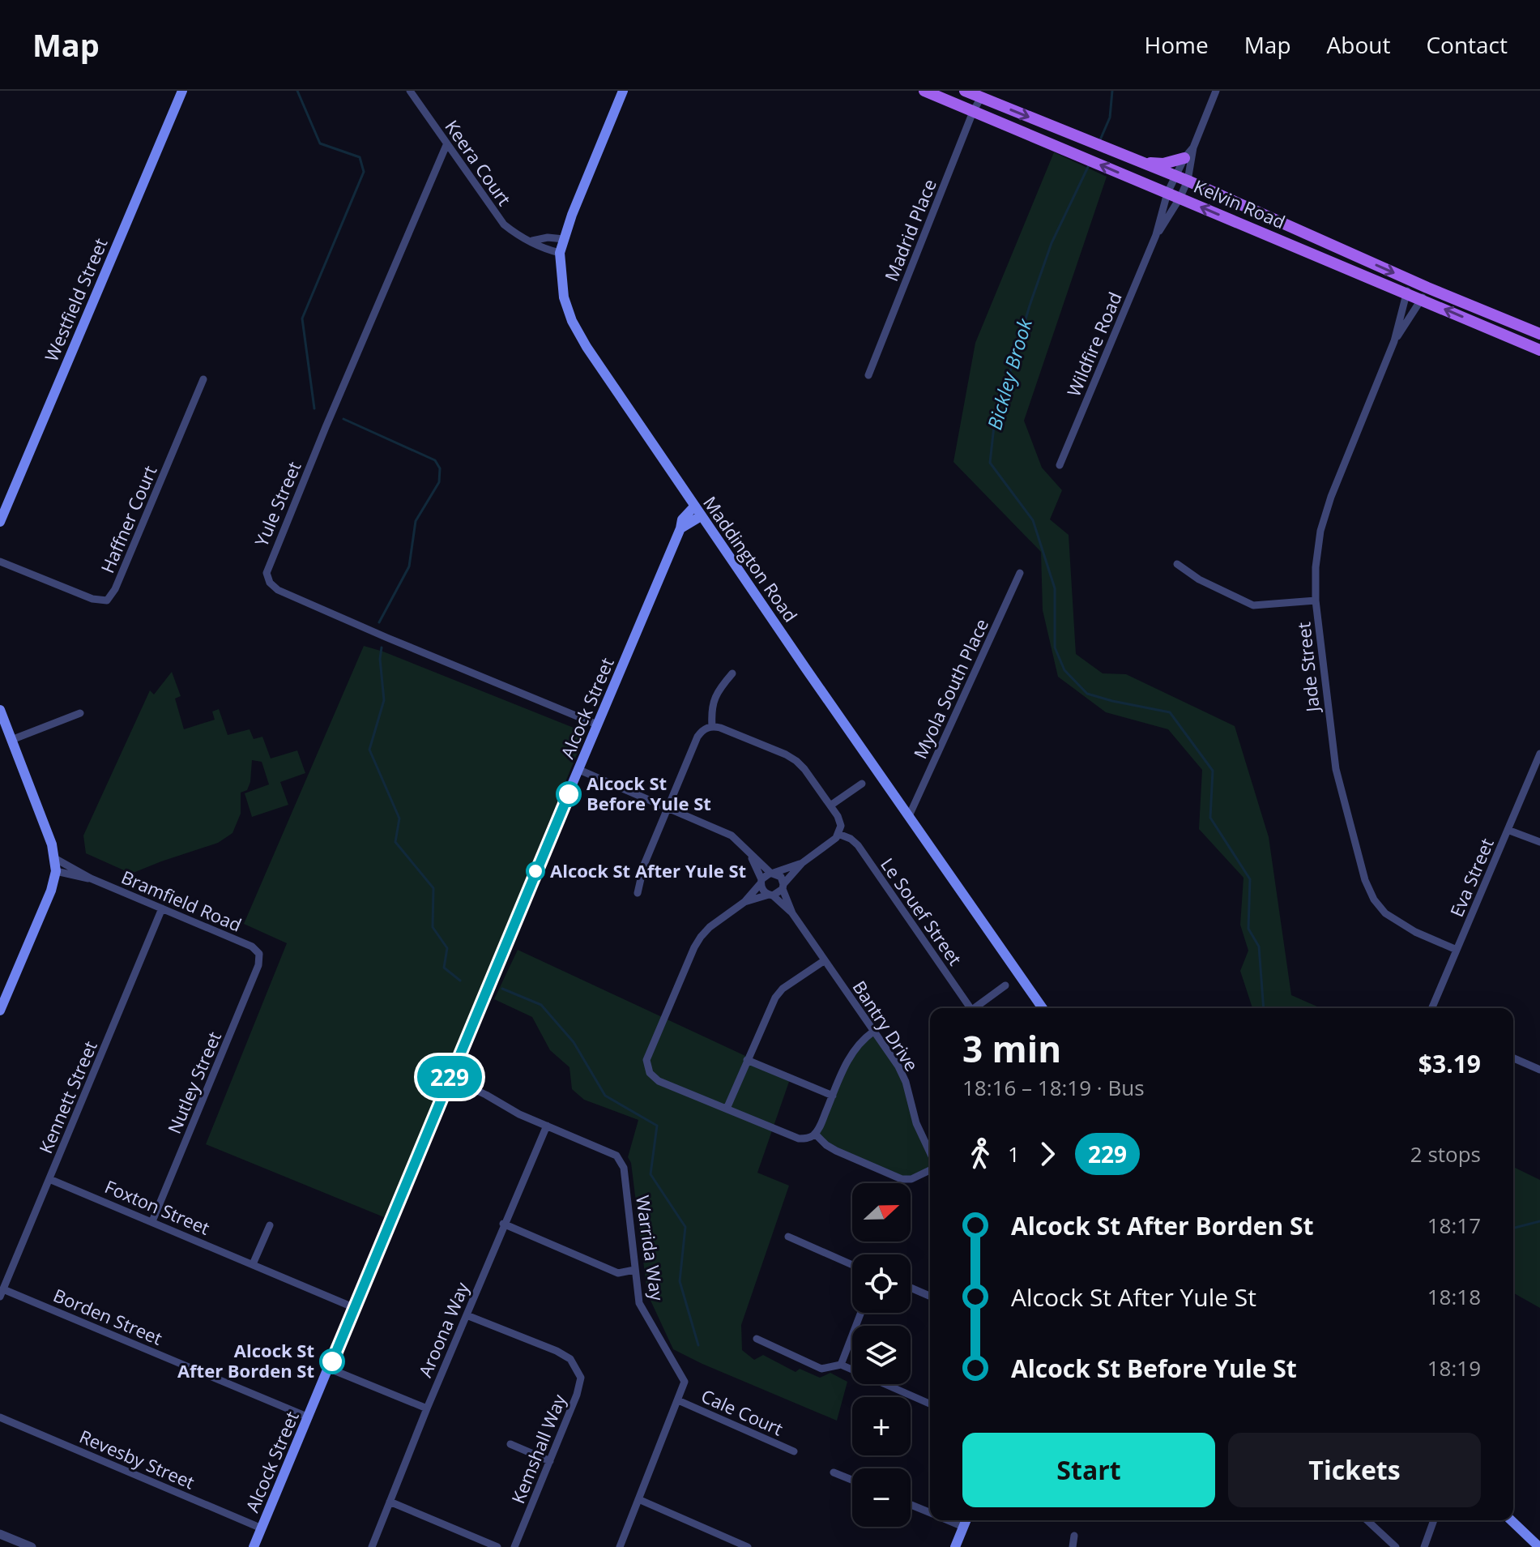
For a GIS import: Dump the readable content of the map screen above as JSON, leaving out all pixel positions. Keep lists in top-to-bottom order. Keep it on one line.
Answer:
{"streets":{"main road":["Kelvin Road","Westfield Street","Maddington Road","Alcock Street"],"street":["Keera Court","Madrid Place","Wildfire Road","Yule Street","Haffner Court","Jade Street","Myola South Place","Eva Street","Bramfield Road","Le Souef Street","Bantry Drive","Nutley Street","Kennett Street","Foxton Street","Warrida Way","Borden Street","Aroona Way","Cale Court","Kemshall Way","Revesby Street"]},"crossings":[["Keera Court","Yule Street"],["Keera Court","Maddington Road"],["Kelvin Road","Madrid Place"],["Kelvin Road","Wildfire Road"],["Kelvin Road","Jade Street"],["Yule Street","Alcock Street"],["Maddington Road","Myola South Place"],["Maddington Road","Alcock Street"],["Jade Street","Eva Street"],["Alcock Street","Foxton Street"],["Alcock Street","Warrida Way"],["Alcock Street","Borden Street"],["Alcock Street","Revesby Street"],["Bramfield Road","Nutley Street"],["Bramfield Road","Kennett Street"],["Nutley Street","Foxton Street"],["Kennett Street","Foxton Street"],["Kennett Street","Borden Street"],["Warrida Way","Aroona Way"],["Warrida Way","Cale Court"],["Aroona Way","Kemshall Way"]],"water":["Bickley Brook"],"places":["Alcock St Before Yule St","Alcock St After Yule St","Alcock St After Borden St"],"lines":["bus line 229"],"north":"right","page":{"header":"Map","nav":["Home","Map","About","Contact"],"on_map":"229","heading":["3 min","18:16 – 18:19 · Bus","$3.19"],"legs":["1","229","2 stops"],"map_buttons":["+","−"],"list":[{"name":"Alcock St After Borden St","value":"18:17"},{"name":"Alcock St After Yule St","value":"18:18"},{"name":"Alcock St Before Yule St","value":"18:19"}],"buttons":["Start","Tickets"]}}
